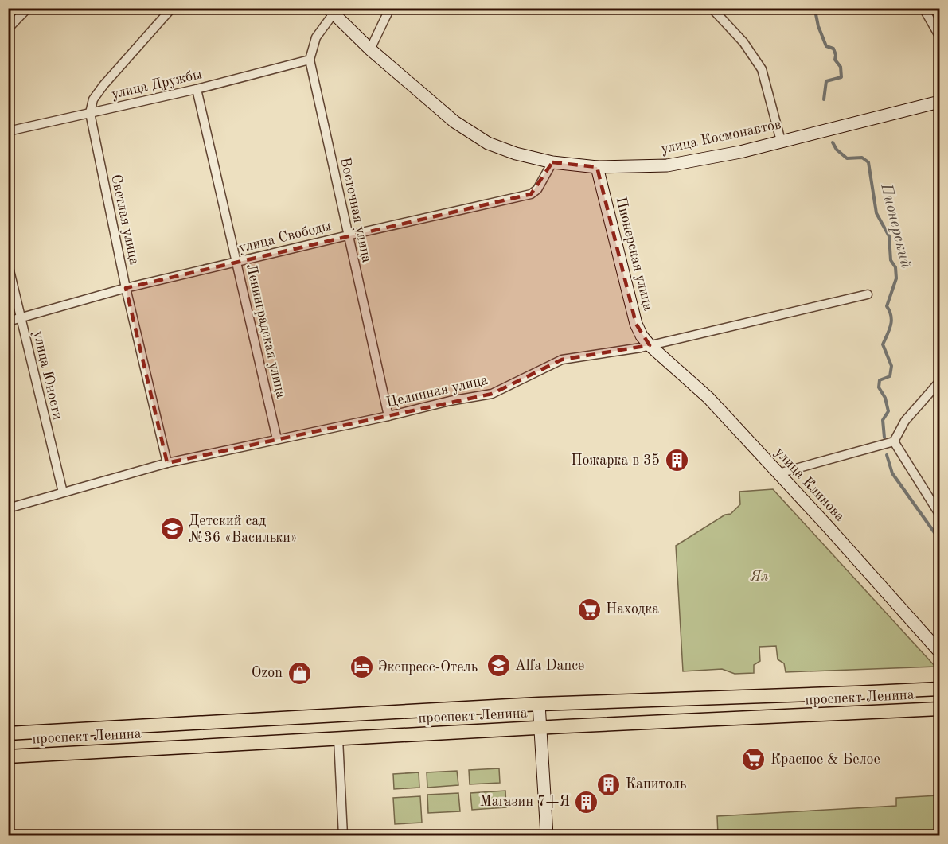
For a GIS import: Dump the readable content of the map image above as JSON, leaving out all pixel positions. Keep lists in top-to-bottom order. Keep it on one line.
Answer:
{"streets":{"main road":["проспект Ленина"],"street":["улица Дружбы","улица Космонавтов","Восточная улица","Светлая улица","улица Свободы","Пионерская улица","Ленинградская улица","улица Юности","Целинная улица","улица Клинова"]},"crossings":[["улица Дружбы","Восточная улица"],["улица Дружбы","Светлая улица"],["улица Дружбы","Ленинградская улица"],["улица Космонавтов","Восточная улица"],["улица Космонавтов","улица Свободы"],["улица Космонавтов","Пионерская улица"],["Восточная улица","улица Свободы"],["Восточная улица","Целинная улица"],["Светлая улица","улица Свободы"],["Светлая улица","Целинная улица"],["улица Свободы","Ленинградская улица"],["улица Свободы","улица Юности"],["Пионерская улица","Целинная улица"],["Пионерская улица","улица Клинова"],["Ленинградская улица","Целинная улица"],["улица Юности","Целинная улица"],["Целинная улица","улица Клинова"]],"water":["Пионерский"],"parks":["Ял"],"places":{"building":["Пожарка в 35","Капитоль","Магазин 7+Я"],"school or university":["Детский сад №36 «Васильки»","Alfa Dance"],"supermarket":["Находка","Красное & Белое"],"hotel":["Экспресс-Отель"],"shop":["Ozon"]}}
